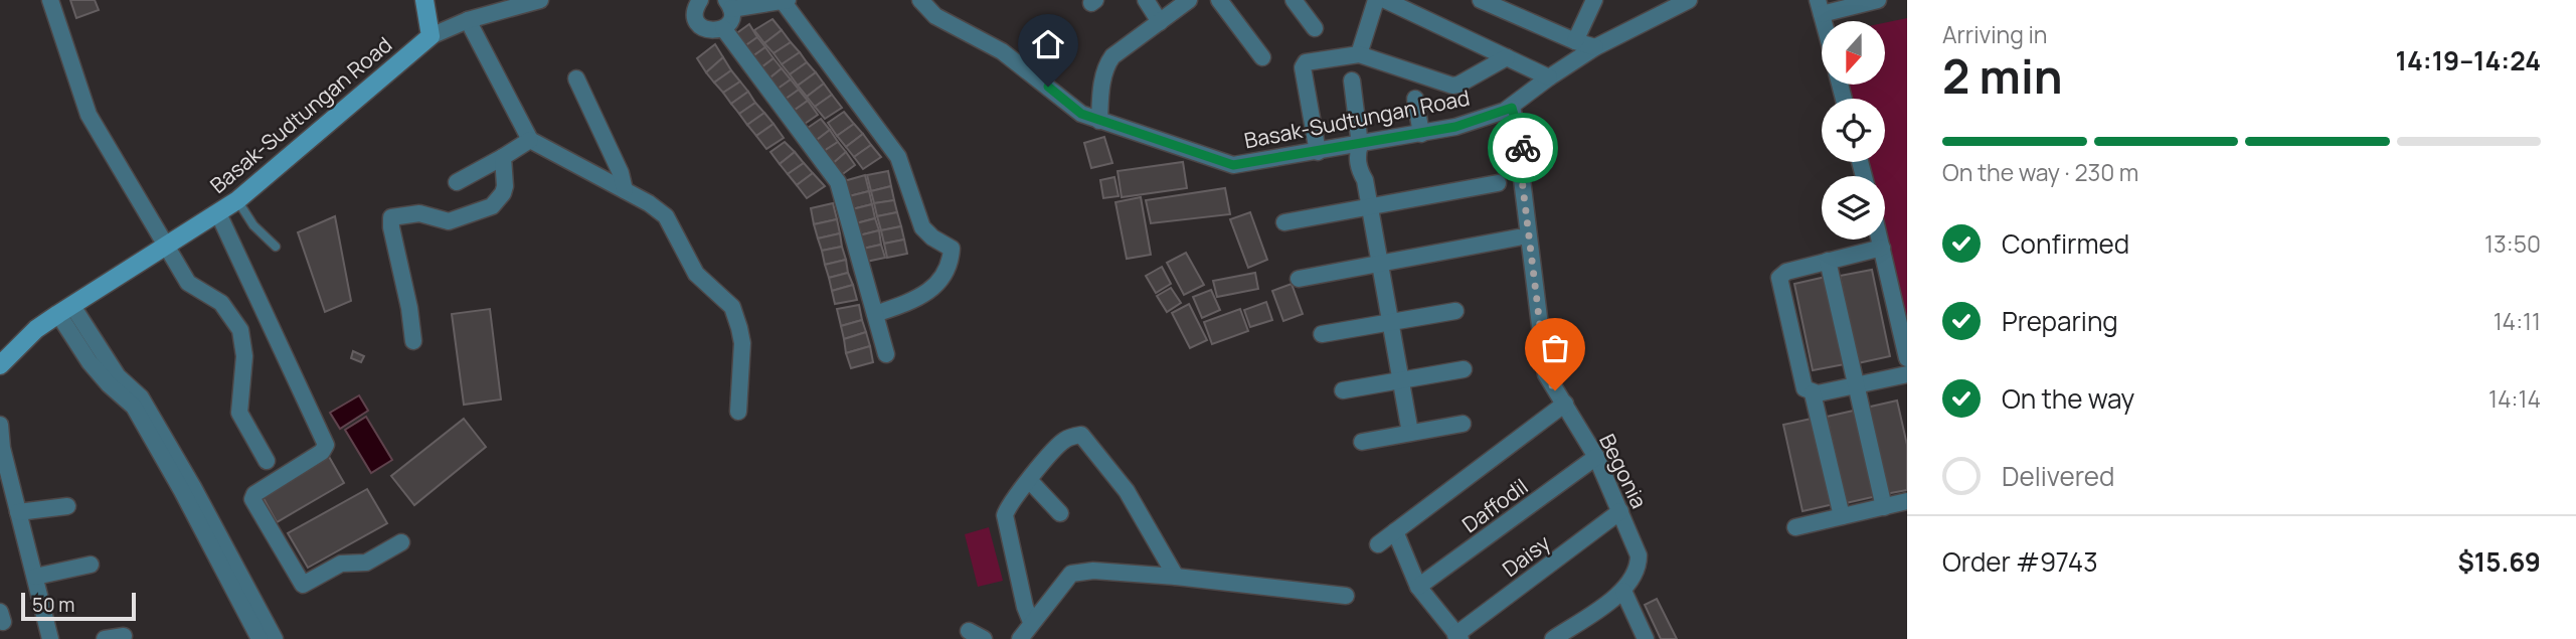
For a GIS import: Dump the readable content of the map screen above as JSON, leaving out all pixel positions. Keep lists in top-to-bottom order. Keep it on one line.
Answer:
{"streets":{"street":["Basak-Sudtungan Road","Begonia","Daffodil","Daisy"]},"crossings":[["Basak-Sudtungan Road","Begonia"],["Begonia","Daffodil"],["Begonia","Daisy"]],"scale_bar":"50 m","north":"bottom","page":{"heading":["2 min","Arriving in","14:19–14:24"],"panel":["Order #9743","$15.69"],"bar":"On the way · 230 m","list":[["Confirmed","13:50"],["Preparing","14:11"],["On the way","14:14"],"Delivered"],"scale":"50 m"}}
